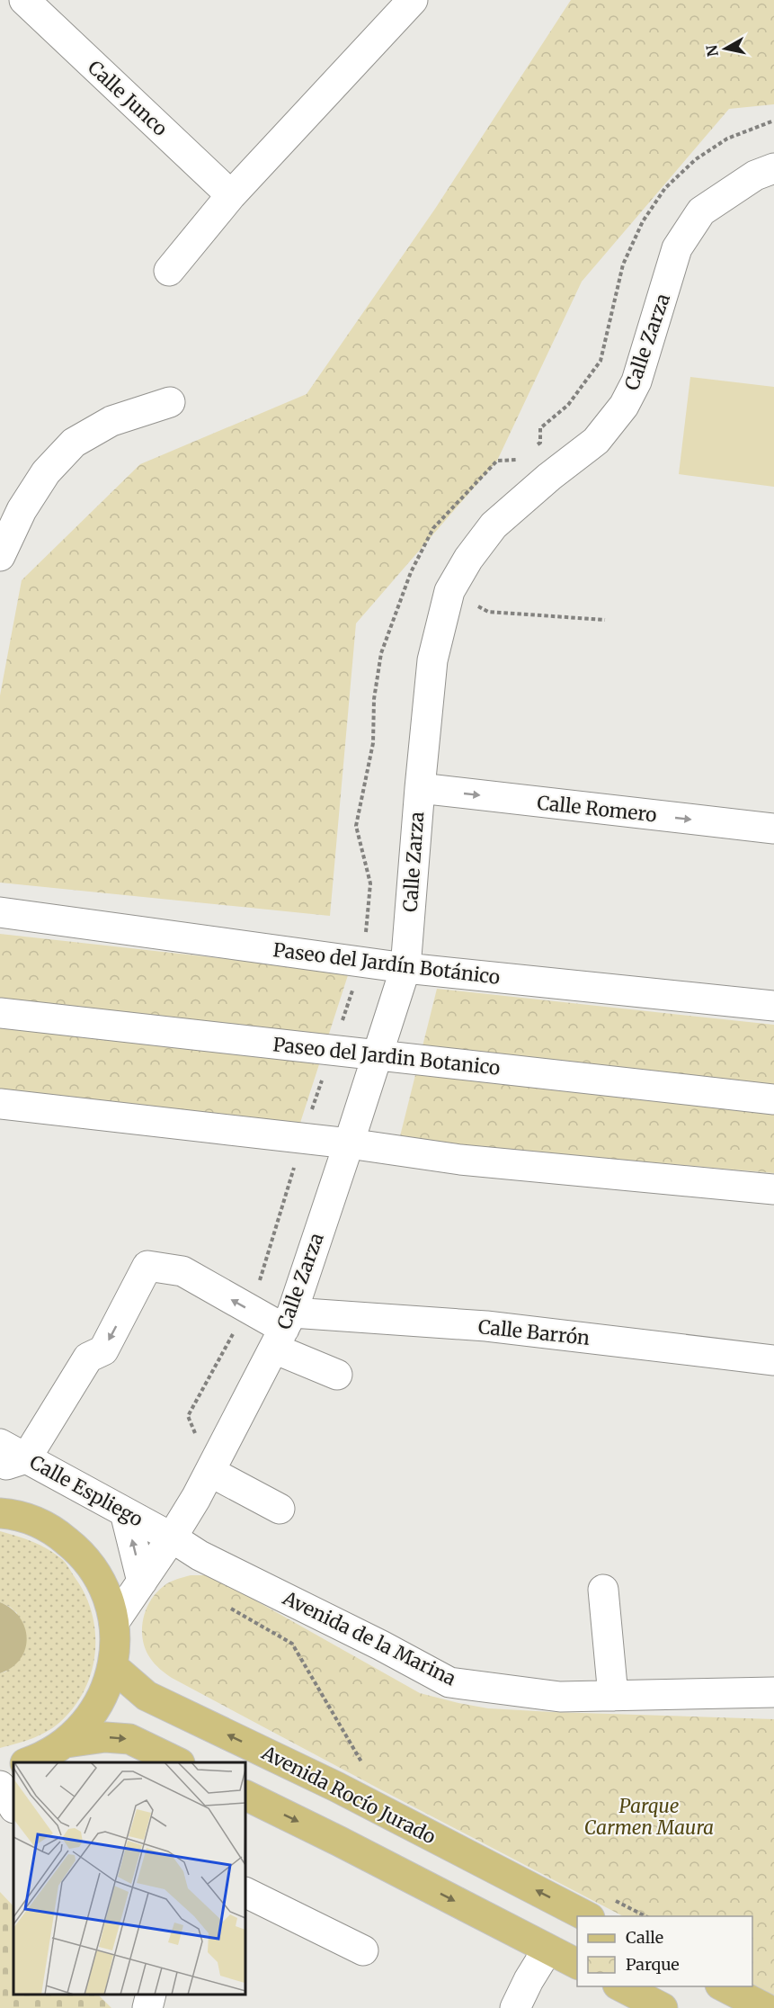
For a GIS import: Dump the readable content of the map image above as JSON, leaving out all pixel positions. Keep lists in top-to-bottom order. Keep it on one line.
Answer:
{"streets":{"main road":["Avenida Rocío Jurado"],"street":["Calle Junco","Calle Zarza","Calle Romero","Paseo del Jardín Botánico","Paseo del Jardin Botanico","Calle Barrón","Calle Espliego","Avenida de la Marina"]},"crossings":[["Calle Zarza","Calle Romero"],["Calle Zarza","Paseo del Jardín Botánico"],["Calle Zarza","Paseo del Jardin Botanico"],["Calle Zarza","Calle Barrón"],["Calle Zarza","Calle Espliego"],["Calle Zarza","Avenida de la Marina"],["Calle Espliego","Avenida de la Marina"]],"one_way":["Calle Romero"],"parks":["Parque Carmen Maura"],"legend":["Calle","Parque"],"north":"left"}
